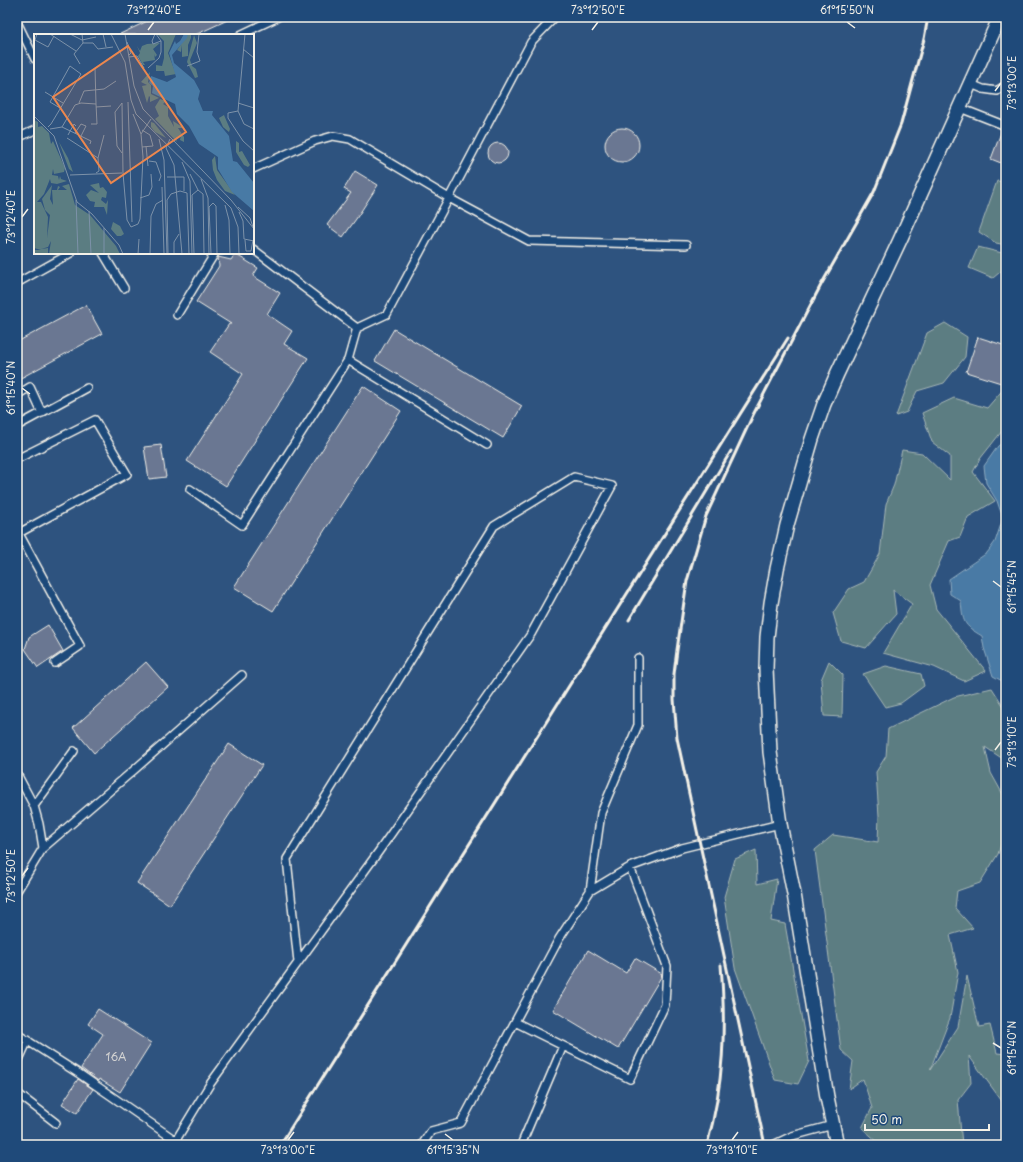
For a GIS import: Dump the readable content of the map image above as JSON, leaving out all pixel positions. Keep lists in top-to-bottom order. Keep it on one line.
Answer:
{"house_numbers":["16А"],"scale_bar":"50 m","coordinates":["73°12'40\"E","73°12'50\"E","61°15'50\"N","73°13'00\"E","61°15'40\"N","61°15'45\"N","73°13'10\"E","61°15'35\"N"]}
